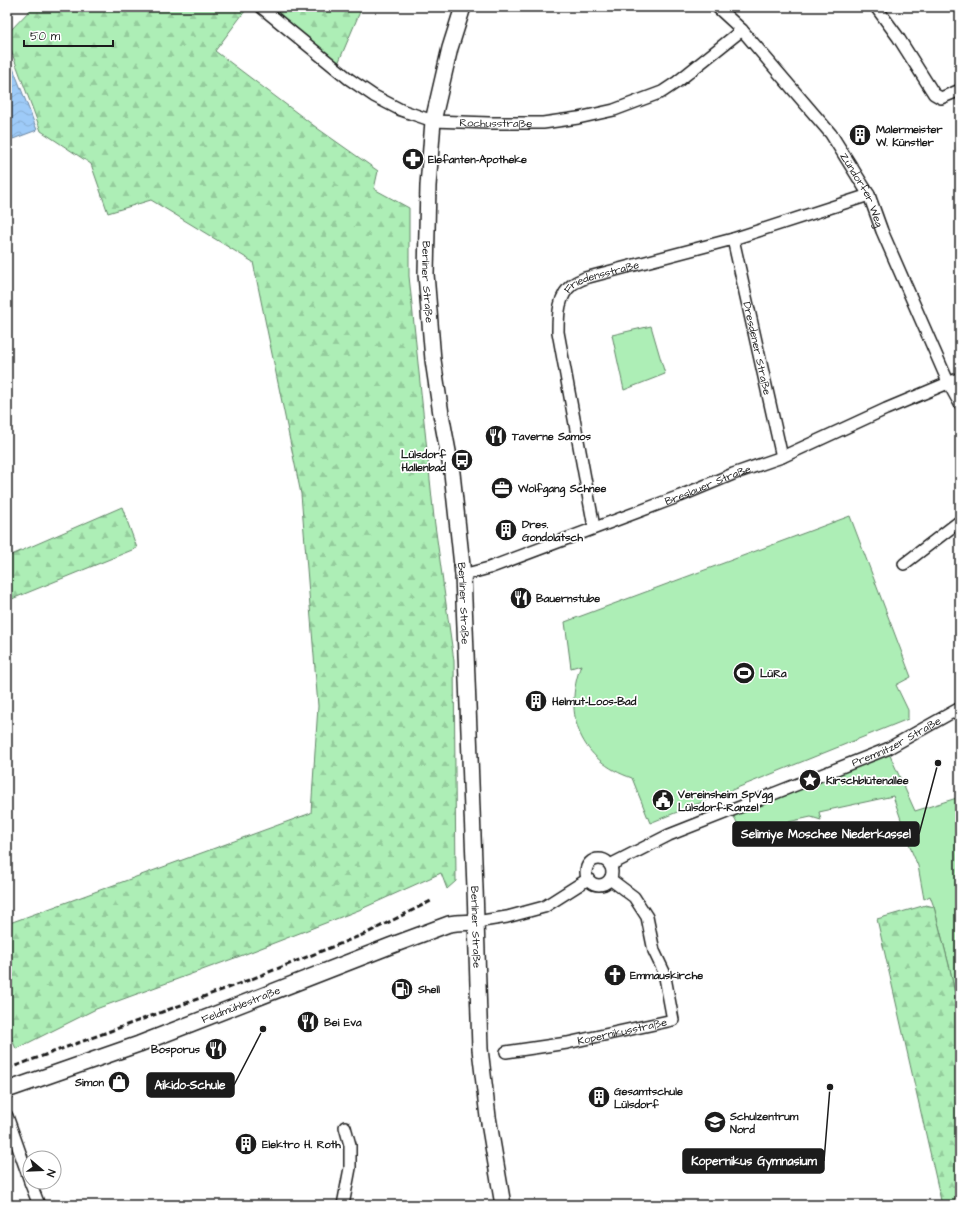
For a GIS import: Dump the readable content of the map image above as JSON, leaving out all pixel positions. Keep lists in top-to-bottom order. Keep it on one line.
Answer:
{"streets":{"street":["Rochusstraße","Zündorfer Weg","Friedensstraße","Berliner Straße","Dresdener Straße","Breslauer Straße","Premnitzer Straße","Feldmühlestraße","Kopernikusstraße"]},"crossings":[["Rochusstraße","Zündorfer Weg"],["Rochusstraße","Berliner Straße"],["Zündorfer Weg","Friedensstraße"],["Zündorfer Weg","Breslauer Straße"],["Friedensstraße","Dresdener Straße"],["Friedensstraße","Breslauer Straße"],["Berliner Straße","Breslauer Straße"],["Berliner Straße","Feldmühlestraße"],["Dresdener Straße","Breslauer Straße"],["Premnitzer Straße","Kopernikusstraße"]],"places":{"building":["Malermeister W. Künstler","Dres. Gondolatsch","Helmut-Loos-Bad","Gesamtschule Lülsdorf","Elektro H. Roth"],"pharmacy":["Elefanten-Apotheke"],"restaurant":["Taverne Samos","Bauernstube","Bei Eva","Bosporus"],"bus stop":["Lülsdorf Hallenbad"],"office":["Wolfgang Schnee"],"sports":["LüRa"],"other":["Selimiye Moschee Niederkassel","Aikido-Schule","Kopernikus Gymnasium"],"place":["Kirschblütenallee"],"public building":["Vereinsheim SpVgg Lülsdorf-Ranzel"],"church":["Emmauskirche"],"fuel station":["Shell"],"shop":["Simon"],"school or university":["Schulzentrum Nord"]},"scale_bar":"50 m","north":"right"}
